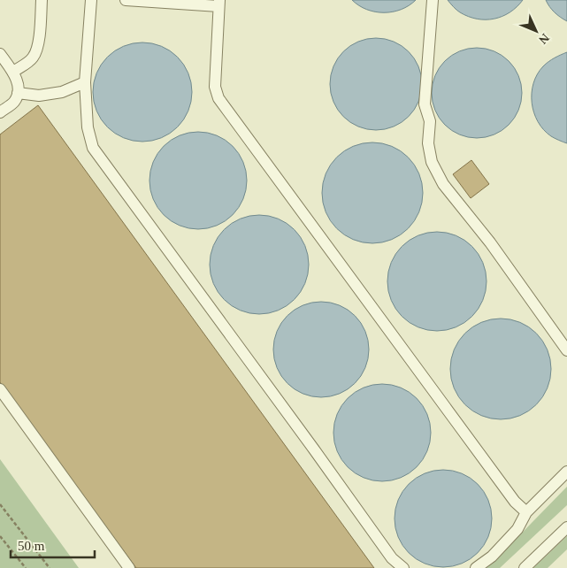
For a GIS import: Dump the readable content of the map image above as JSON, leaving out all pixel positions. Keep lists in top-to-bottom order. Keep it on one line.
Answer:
{"scale_bar":"50 m","north":"bottom right"}
